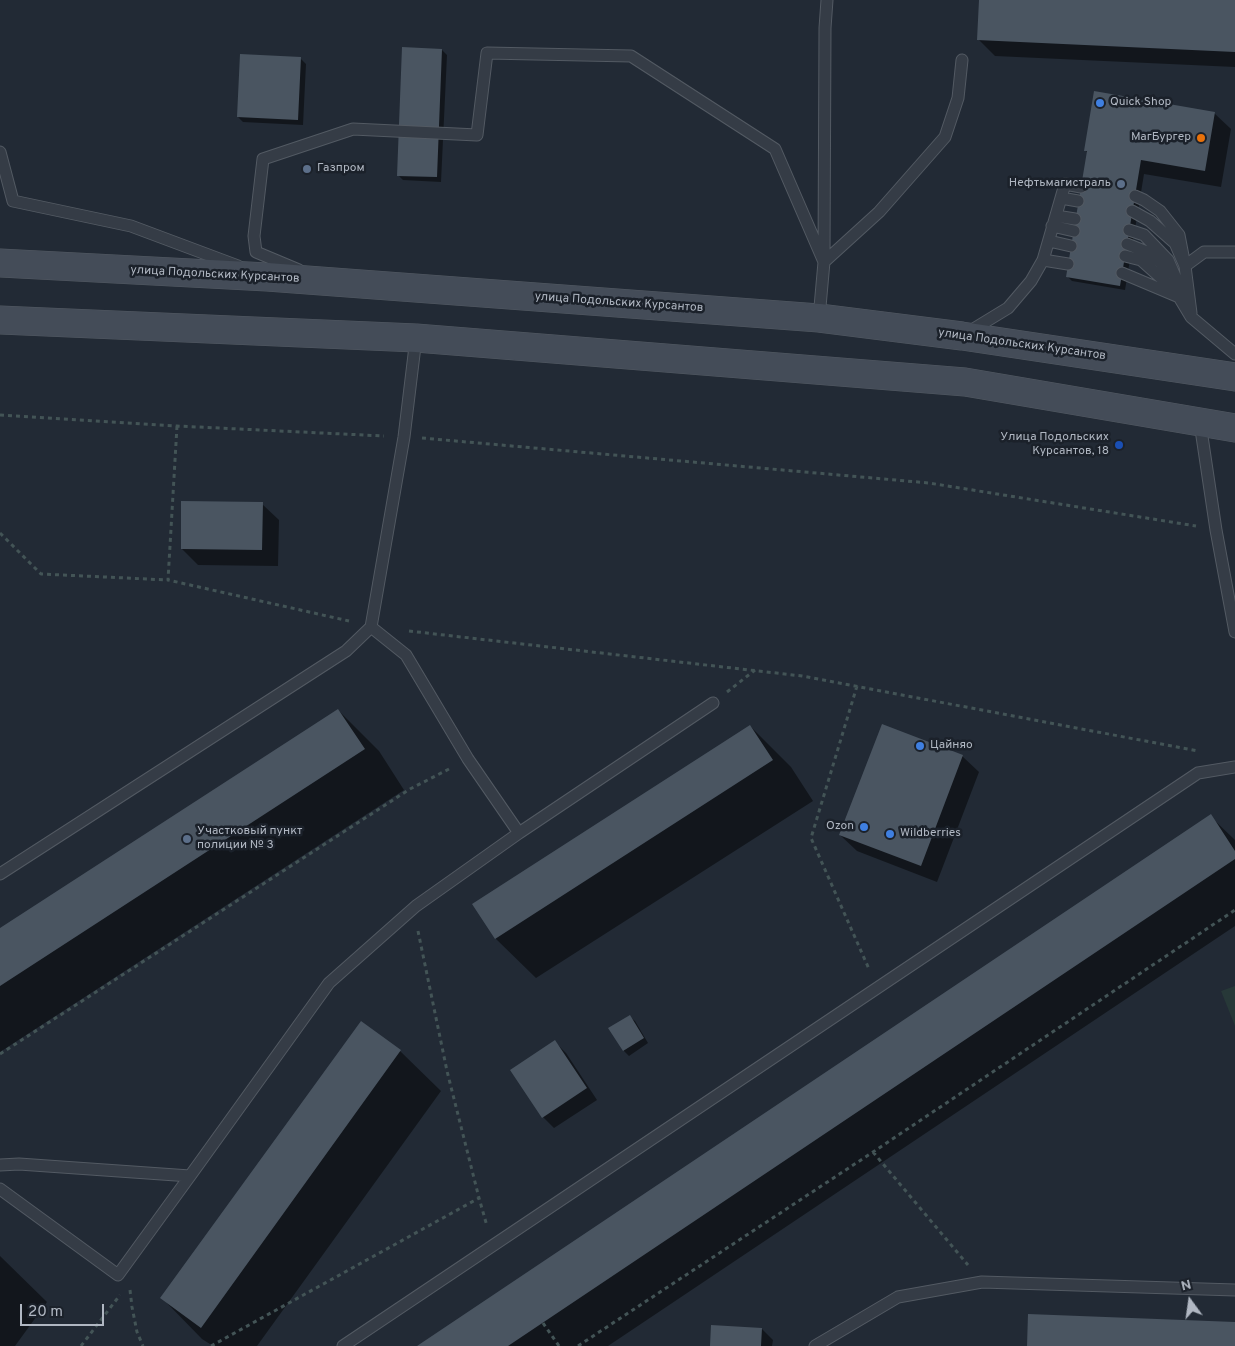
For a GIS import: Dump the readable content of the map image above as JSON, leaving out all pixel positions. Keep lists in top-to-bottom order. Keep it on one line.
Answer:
{"streets":{"main road":["улица Подольских Курсантов"]},"places":["Quick Shop","МагБургер","Газпром","Нефтьмагистраль","Улица Подольских Курсантов, 18","Цайняо","Ozon","Wildberries","Участковый пункт полиции № 3"],"scale_bar":"20 m","north":"top"}
